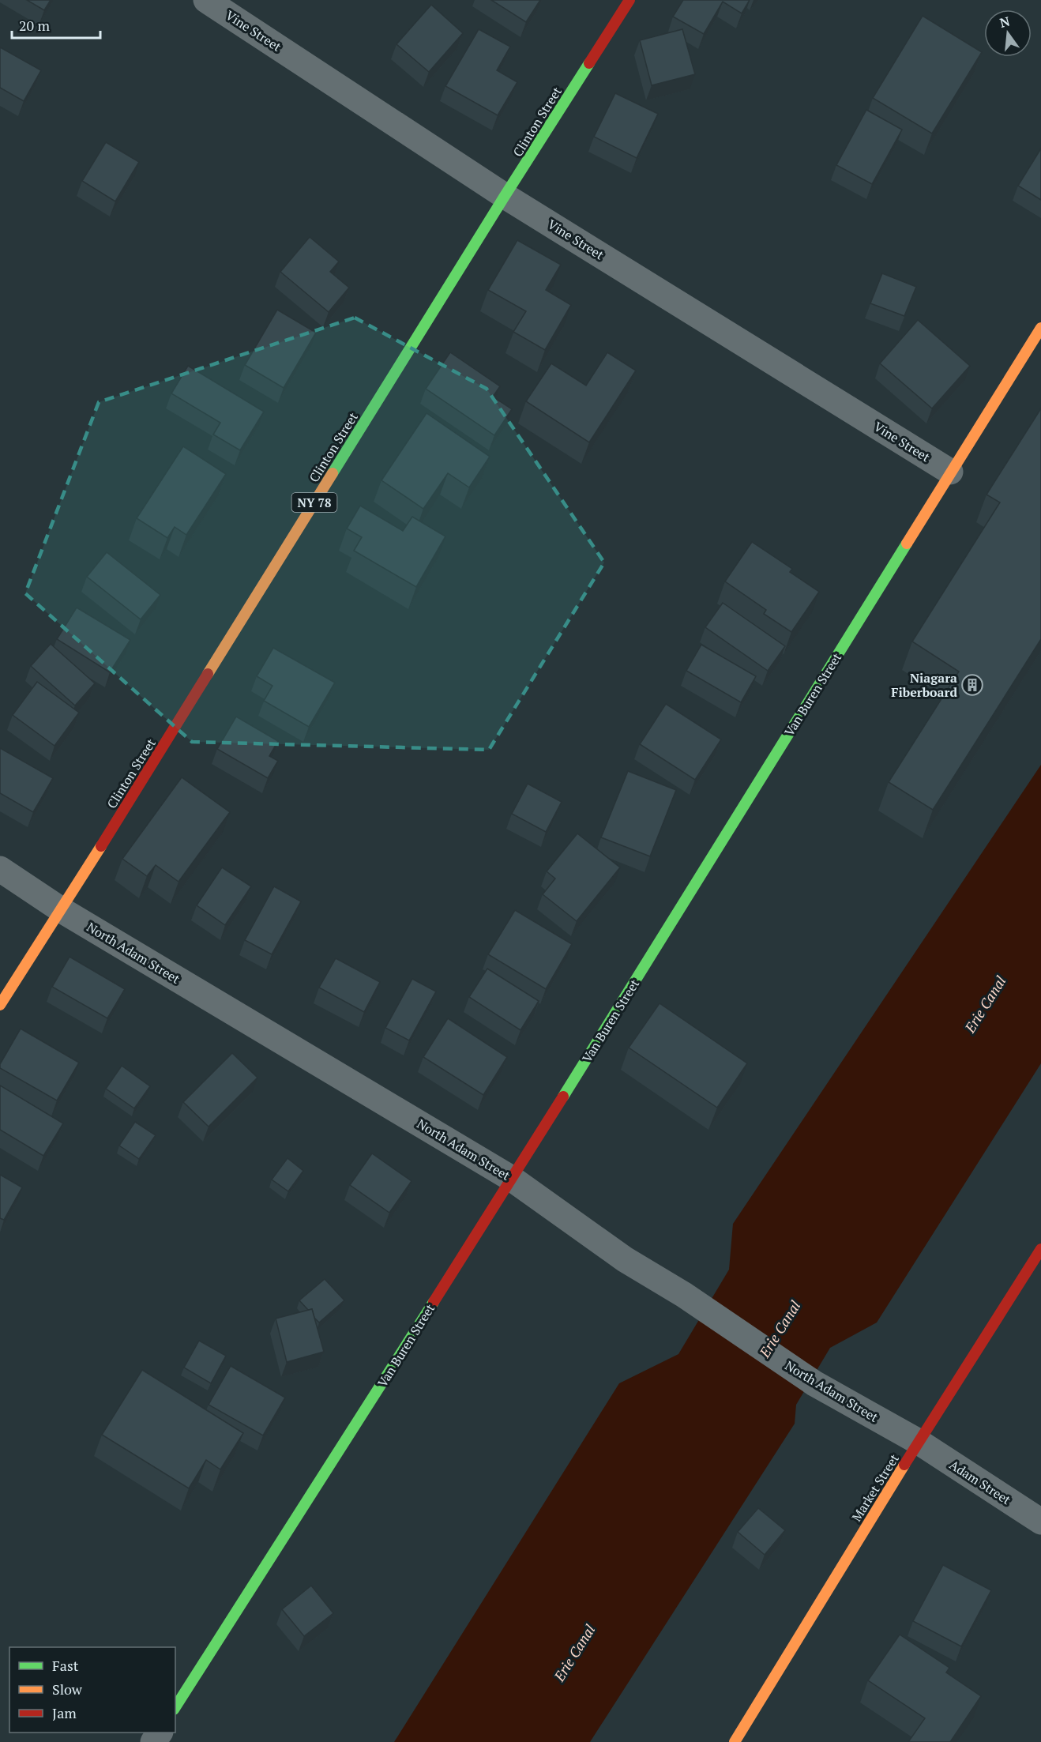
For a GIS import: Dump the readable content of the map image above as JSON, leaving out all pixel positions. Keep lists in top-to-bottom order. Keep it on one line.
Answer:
{"streets":{"street":["Vine Street","Clinton Street","NY 78","Van Buren Street","North Adam Street","Adam Street","Market Street"]},"crossings":[["Vine Street","Clinton Street"],["Vine Street","Van Buren Street"],["Clinton Street","North Adam Street"],["Van Buren Street","North Adam Street"],["North Adam Street","Adam Street"],["North Adam Street","Market Street"],["Adam Street","Market Street"]],"water":["Erie Canal"],"places":{"building":["Niagara Fiberboard"]},"legend":["Fast","Slow","Jam"],"scale_bar":"20 m","north":"top"}
